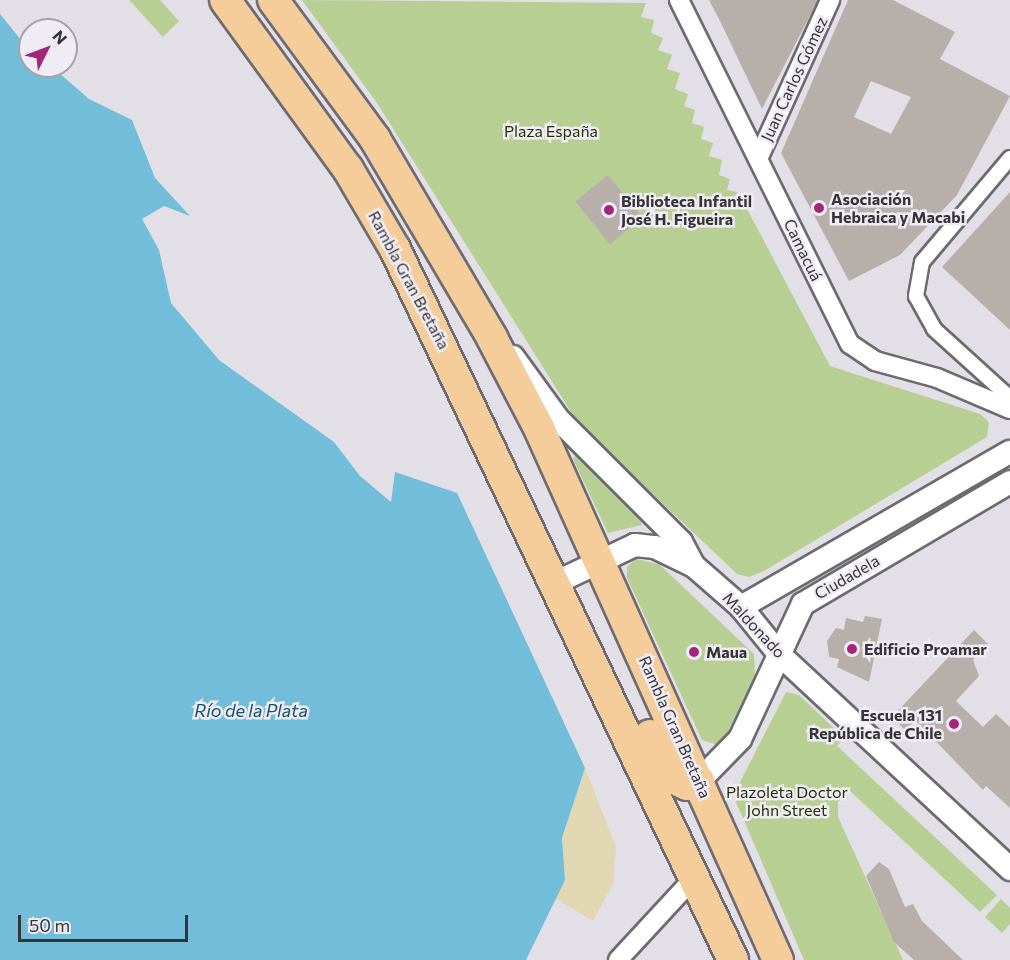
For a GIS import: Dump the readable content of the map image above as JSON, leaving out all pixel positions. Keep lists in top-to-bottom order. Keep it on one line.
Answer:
{"streets":{"main road":["Rambla Gran Bretaña"],"street":["Juan Carlos Gómez","Camacuá","Ciudadela","Maldonado"]},"crossings":[["Juan Carlos Gómez","Camacuá"],["Rambla Gran Bretaña","Ciudadela"],["Rambla Gran Bretaña","Maldonado"],["Ciudadela","Maldonado"]],"water":["Río de la Plata"],"parks":["Plaza España","Plazoleta Doctor John Street"],"places":["Asociación Hebraica y Macabi","Biblioteca Infantil José H. Figueira","Edificio Proamar","Maua","Escuela 131 República de Chile"],"scale_bar":"50 m","north":"top right"}
